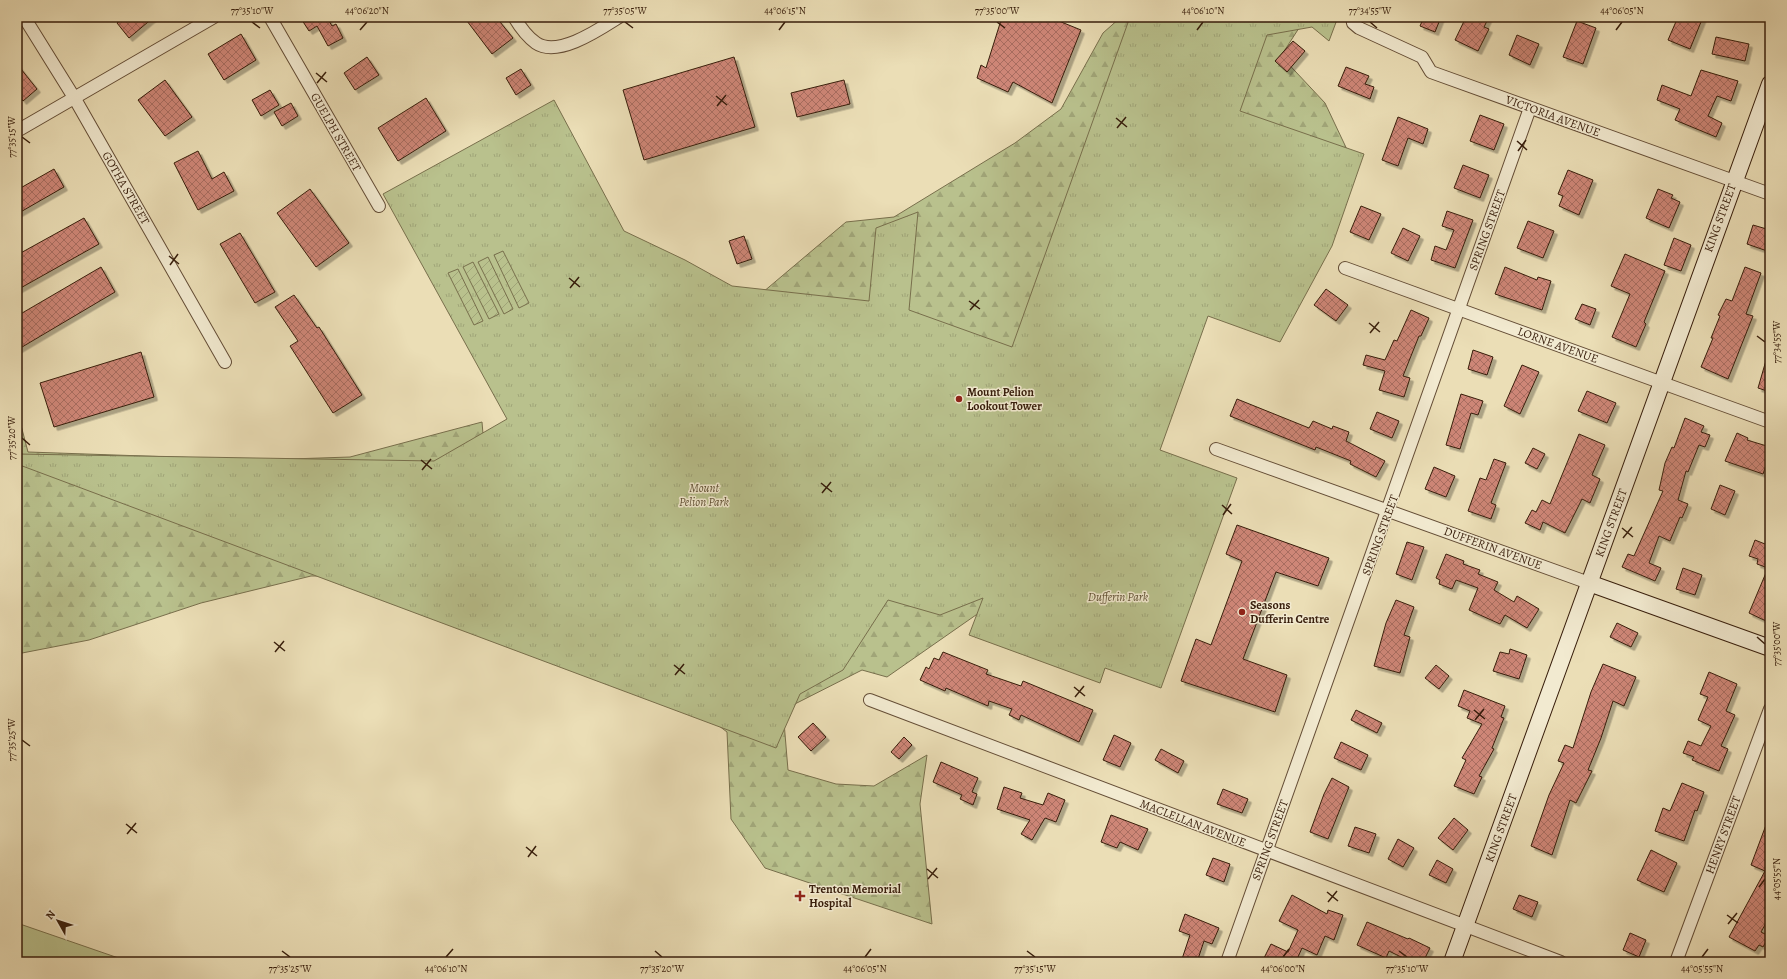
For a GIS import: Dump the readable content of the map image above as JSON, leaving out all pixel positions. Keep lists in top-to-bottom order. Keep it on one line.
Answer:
{"streets":{"street":["VICTORIA AVENUE","GUELPH STREET","GOTHA STREET","KING STREET","SPRING STREET","LORNE AVENUE","DUFFERIN AVENUE","MACLELLAN AVENUE","HENRY STREET"]},"crossings":[["VICTORIA AVENUE","KING STREET"],["VICTORIA AVENUE","SPRING STREET"],["KING STREET","LORNE AVENUE"],["KING STREET","DUFFERIN AVENUE"],["KING STREET","MACLELLAN AVENUE"],["SPRING STREET","LORNE AVENUE"],["SPRING STREET","DUFFERIN AVENUE"],["SPRING STREET","MACLELLAN AVENUE"]],"parks":["Mount Pelion Park","Dufferin Park"],"places":{"other":["Mount Pelion Lookout Tower","Seasons Dufferin Centre"],"health":["Trenton Memorial Hospital"]},"north":"top left","coordinates":["77°35'10\"W","44°06'20\"N","77°35'05\"W","44°06'15\"N","77°35'00\"W","44°06'10\"N","77°34'55\"W","44°06'05\"N","77°35'15\"W","77°35'20\"W","77°35'25\"W","44°05'55\"N","44°06'00\"N"]}
